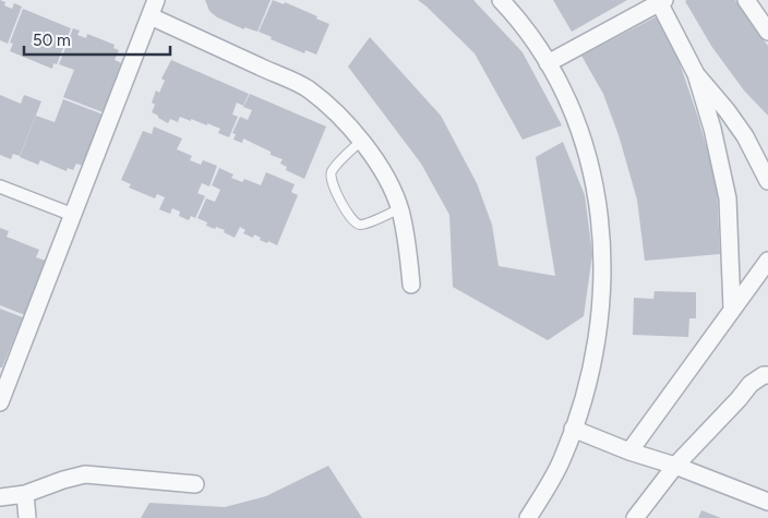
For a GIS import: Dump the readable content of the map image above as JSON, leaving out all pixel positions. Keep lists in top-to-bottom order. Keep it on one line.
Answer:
{"scale_bar":"50 m"}
